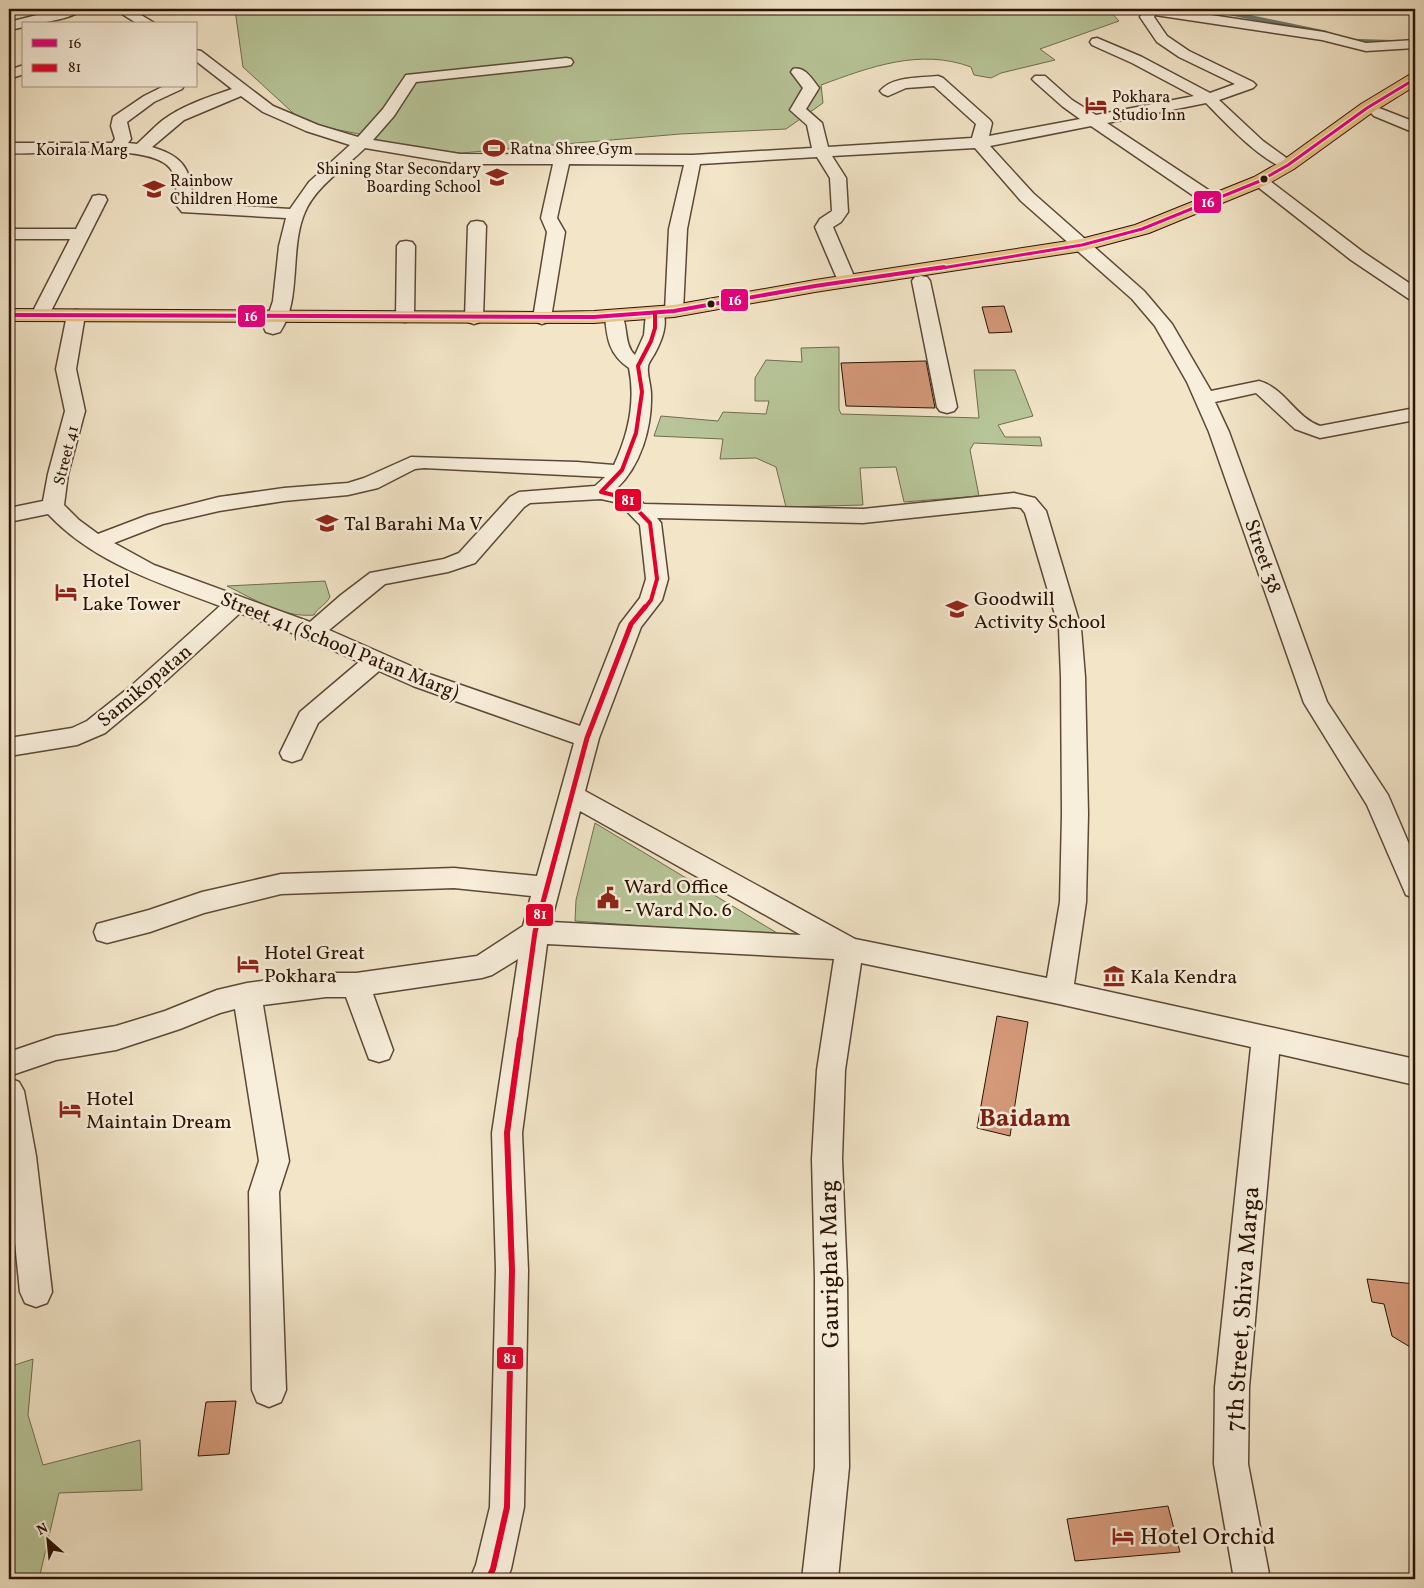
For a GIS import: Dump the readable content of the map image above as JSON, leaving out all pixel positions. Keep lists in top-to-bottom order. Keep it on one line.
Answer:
{"streets":{"street":["Koirala Marg","Street 41","Street 38","Street 41 (School Patan Marg)","Samikopatan","Gaurighat Marg","7th Street, Shiva Marga"]},"crossings":[["Street 41","Street 41 (School Patan Marg)"],["Street 41 (School Patan Marg)","Samikopatan"]],"districts":["Baidam"],"places":{"hotel":["Pokhara Studio Inn","Hotel Lake Tower","Hotel Great Pokhara","Hotel Maintain Dream","Hotel Orchid"],"sports":["Ratna Shree Gym"],"school or university":["Shining Star Secondary Boarding School","Rainbow Children Home","Tal Barahi Ma V","Goodwill Activity School"],"public building":["Ward Office - Ward No. 6"],"museum":["Kala Kendra"]},"lines":["transit line 16","transit line 81"],"legend":["16","81"],"north":"top left"}
